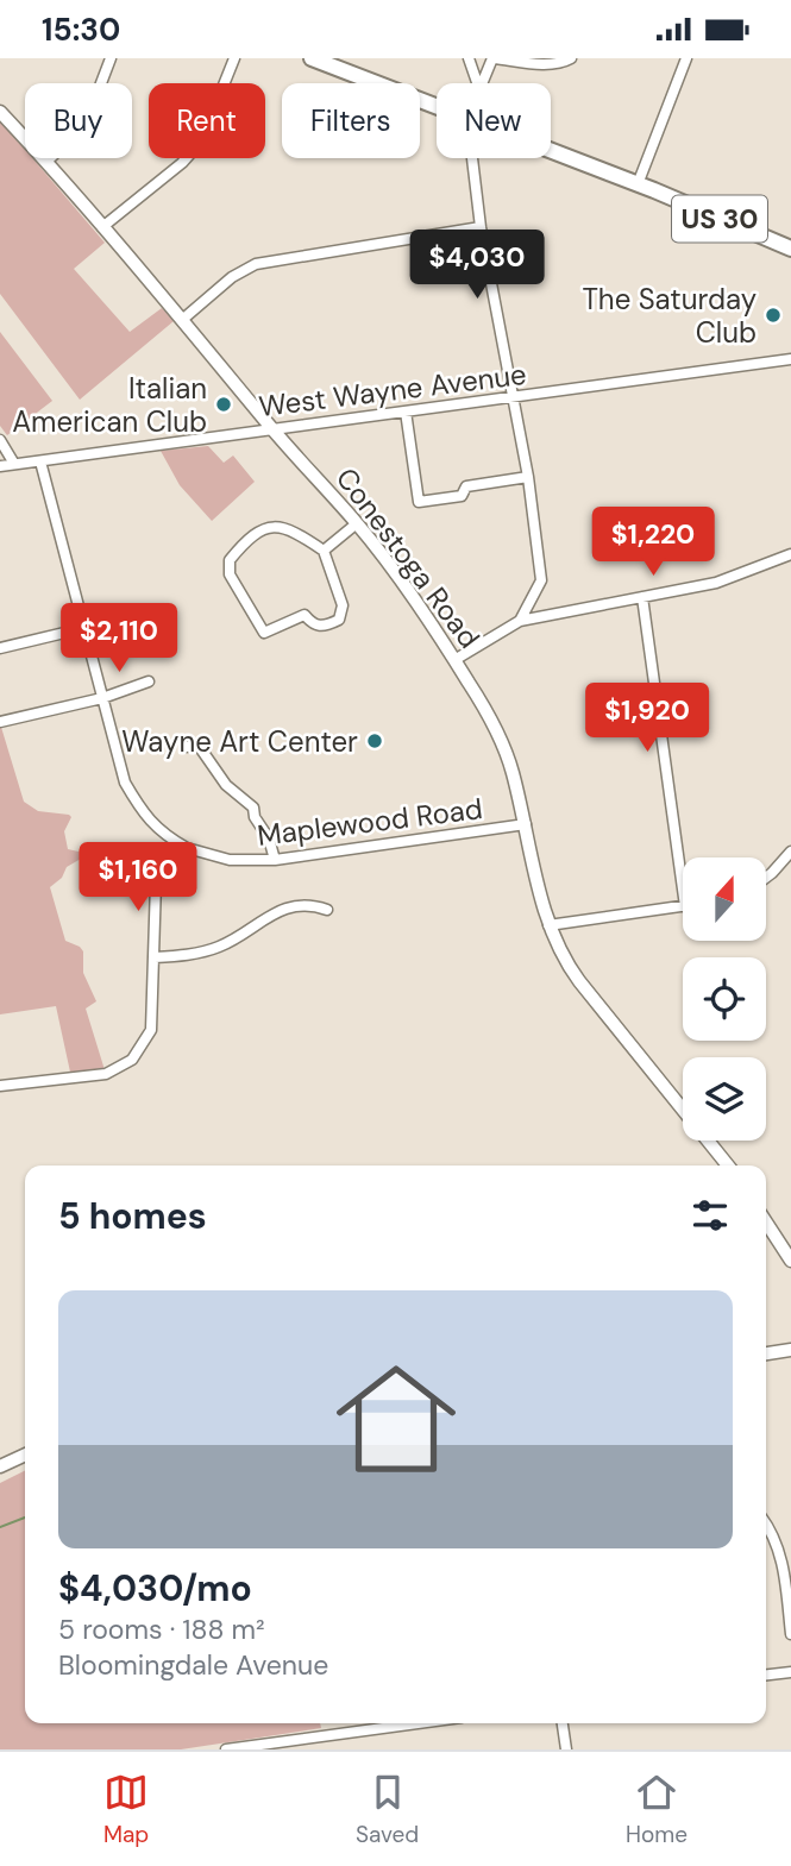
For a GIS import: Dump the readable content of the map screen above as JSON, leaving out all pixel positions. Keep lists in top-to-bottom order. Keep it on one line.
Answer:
{"streets":{"highway":["US 30"],"main road":["Conestoga Road"],"street":["West Wayne Avenue","Maplewood Road"]},"crossings":[["West Wayne Avenue","Conestoga Road"],["Conestoga Road","Maplewood Road"]],"places":["The Saturday Club","Italian American Club","Wayne Art Center"],"north":"top","page":{"status":"15:30","chip":["Buy","Rent","Filters","New"],"price":["$4,030","$1,220","$2,110","$1,920","$1,160"],"heading":"5 homes","list":[{"name":"$4,030/mo","note":"5 rooms · 188 m² · Bloomingdale Avenue"}],"tabs":["Map","Saved","Home"]}}
